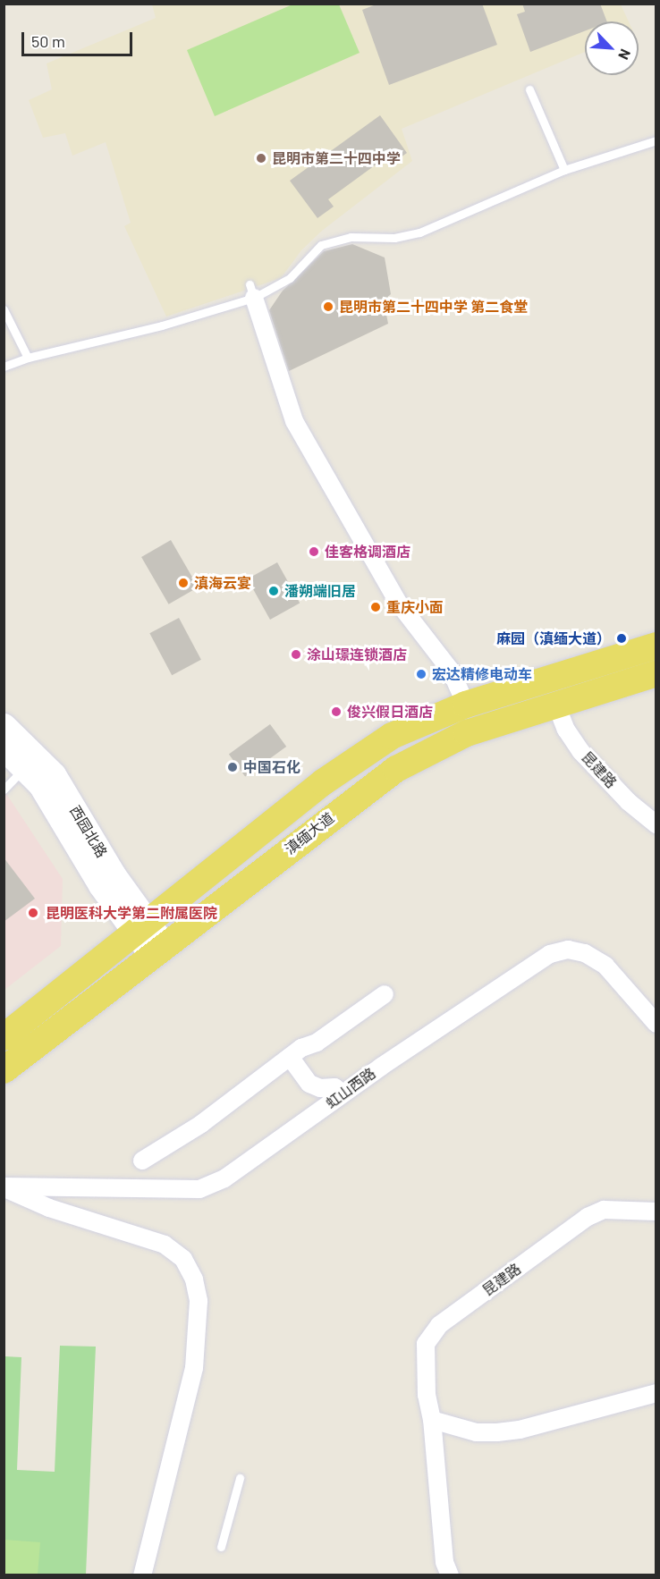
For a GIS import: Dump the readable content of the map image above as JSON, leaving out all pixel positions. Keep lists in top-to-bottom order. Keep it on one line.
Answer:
{"streets":{"main road":["西园北路","滇缅大道"],"street":["昆建路","虹山西路"]},"crossings":[["昆建路","滇缅大道"],["西园北路","滇缅大道"]],"places":["昆明市第二十四中学","昆明市第二十四中学 第二食堂","佳客格调酒店","滇海云宴","潘朔端旧居","重庆小面","麻园（滇缅大道）","涂山璟连锁酒店","宏达精修电动车","俊兴假日酒店","中国石化","昆明医科大学第二附属医院"],"scale_bar":"50 m","north":"bottom right"}
